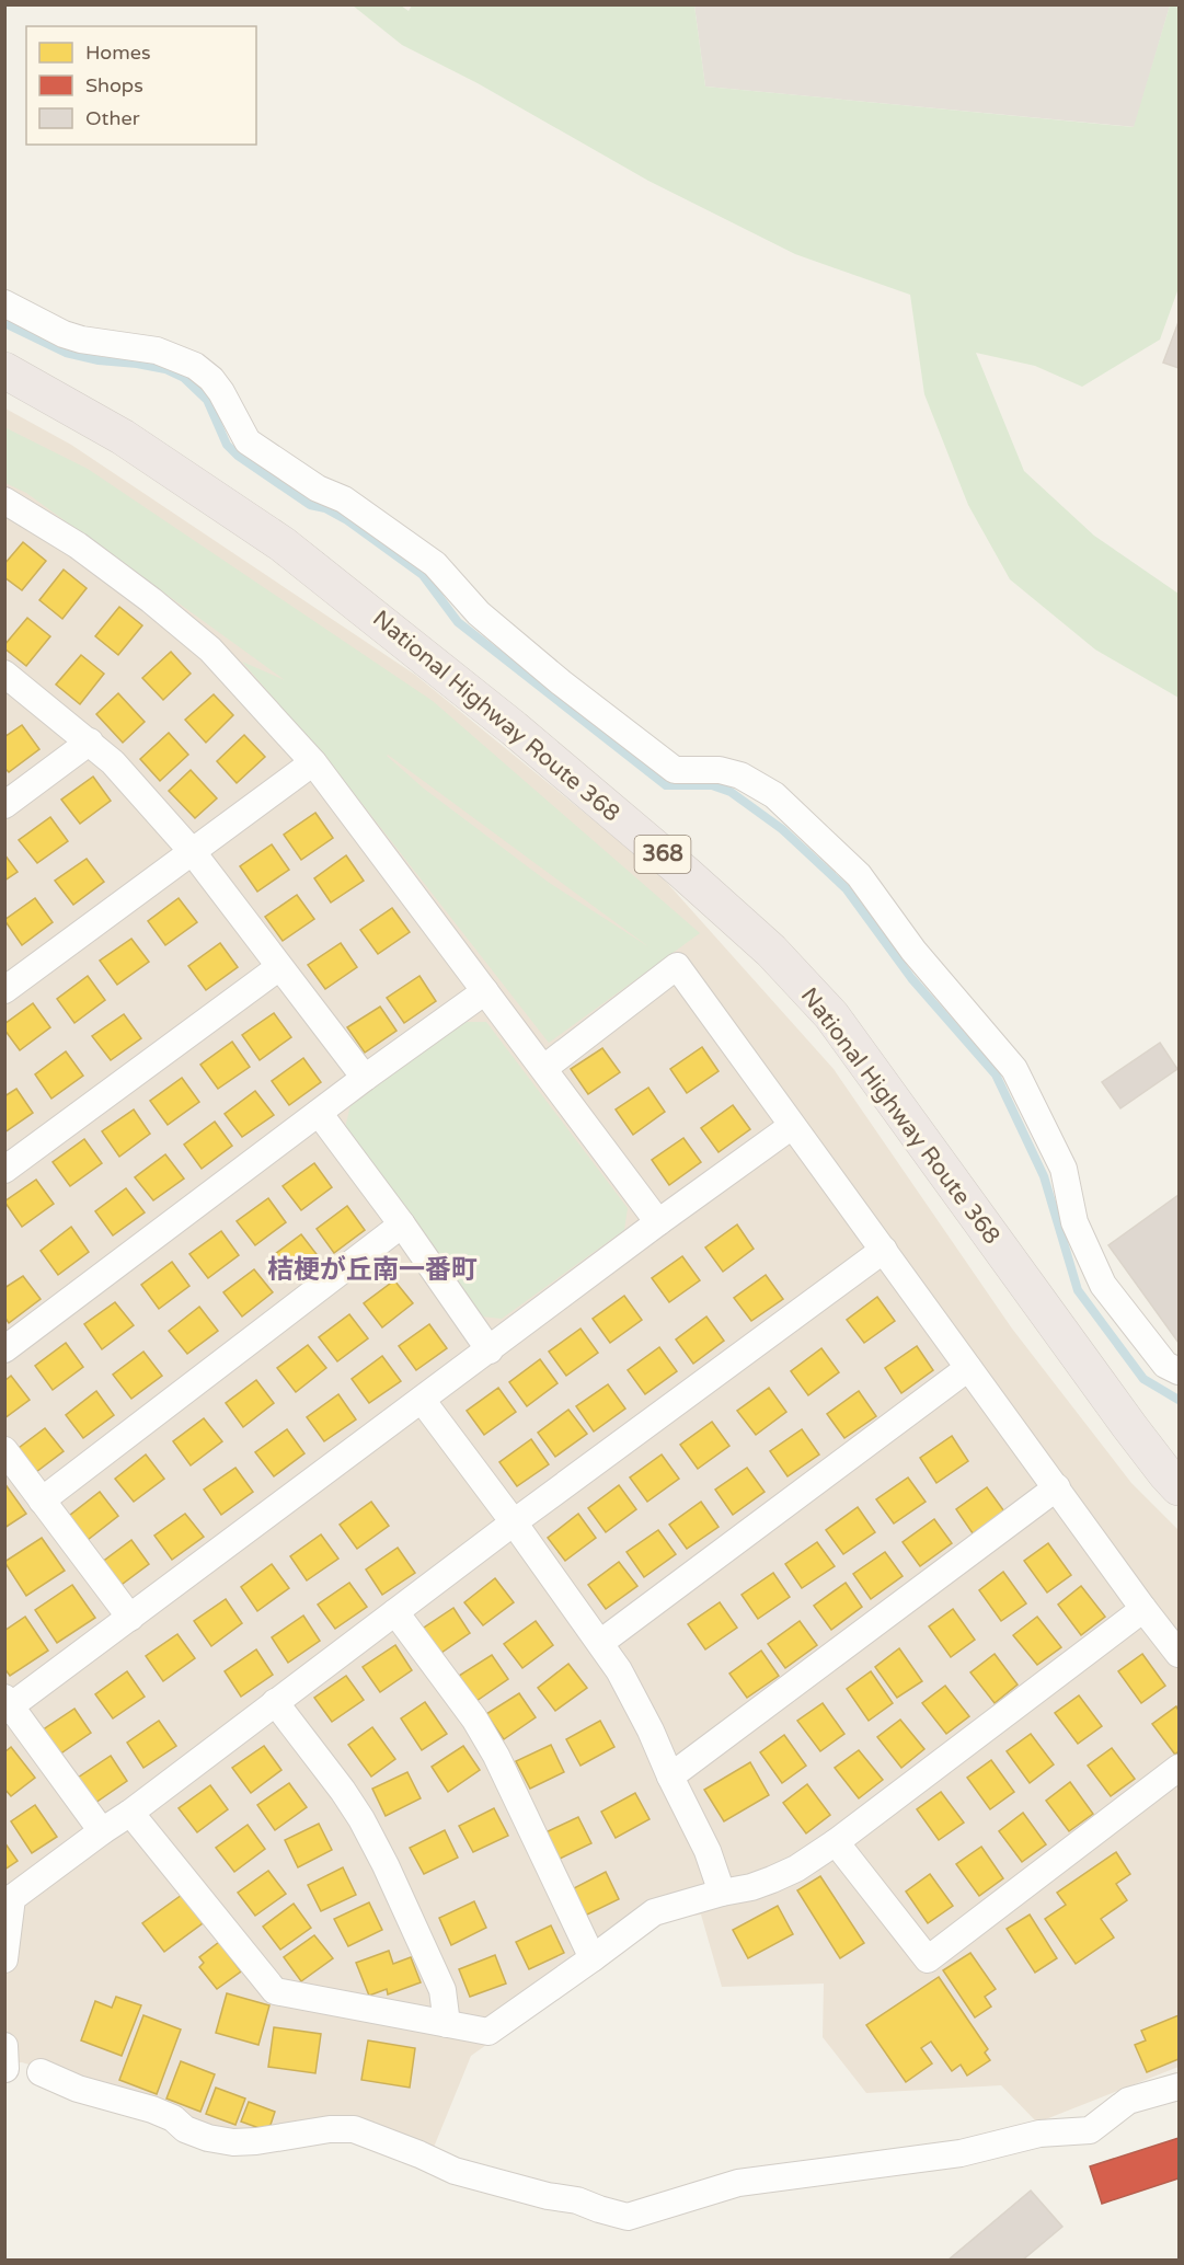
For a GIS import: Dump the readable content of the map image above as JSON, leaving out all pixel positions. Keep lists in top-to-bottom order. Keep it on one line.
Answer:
{"streets":{"highway":["National Highway Route 368","368"]},"districts":["桔梗が丘南一番町"],"legend":["Homes","Shops","Other"]}
